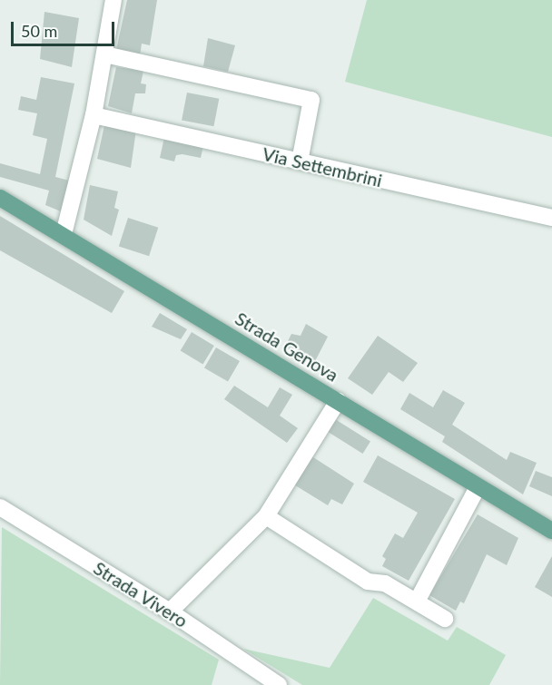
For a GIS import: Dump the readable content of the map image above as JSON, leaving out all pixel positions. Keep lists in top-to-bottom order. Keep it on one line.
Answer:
{"streets":{"main road":["Strada Genova"],"street":["Via Settembrini","Strada Vivero"]},"scale_bar":"50 m"}
